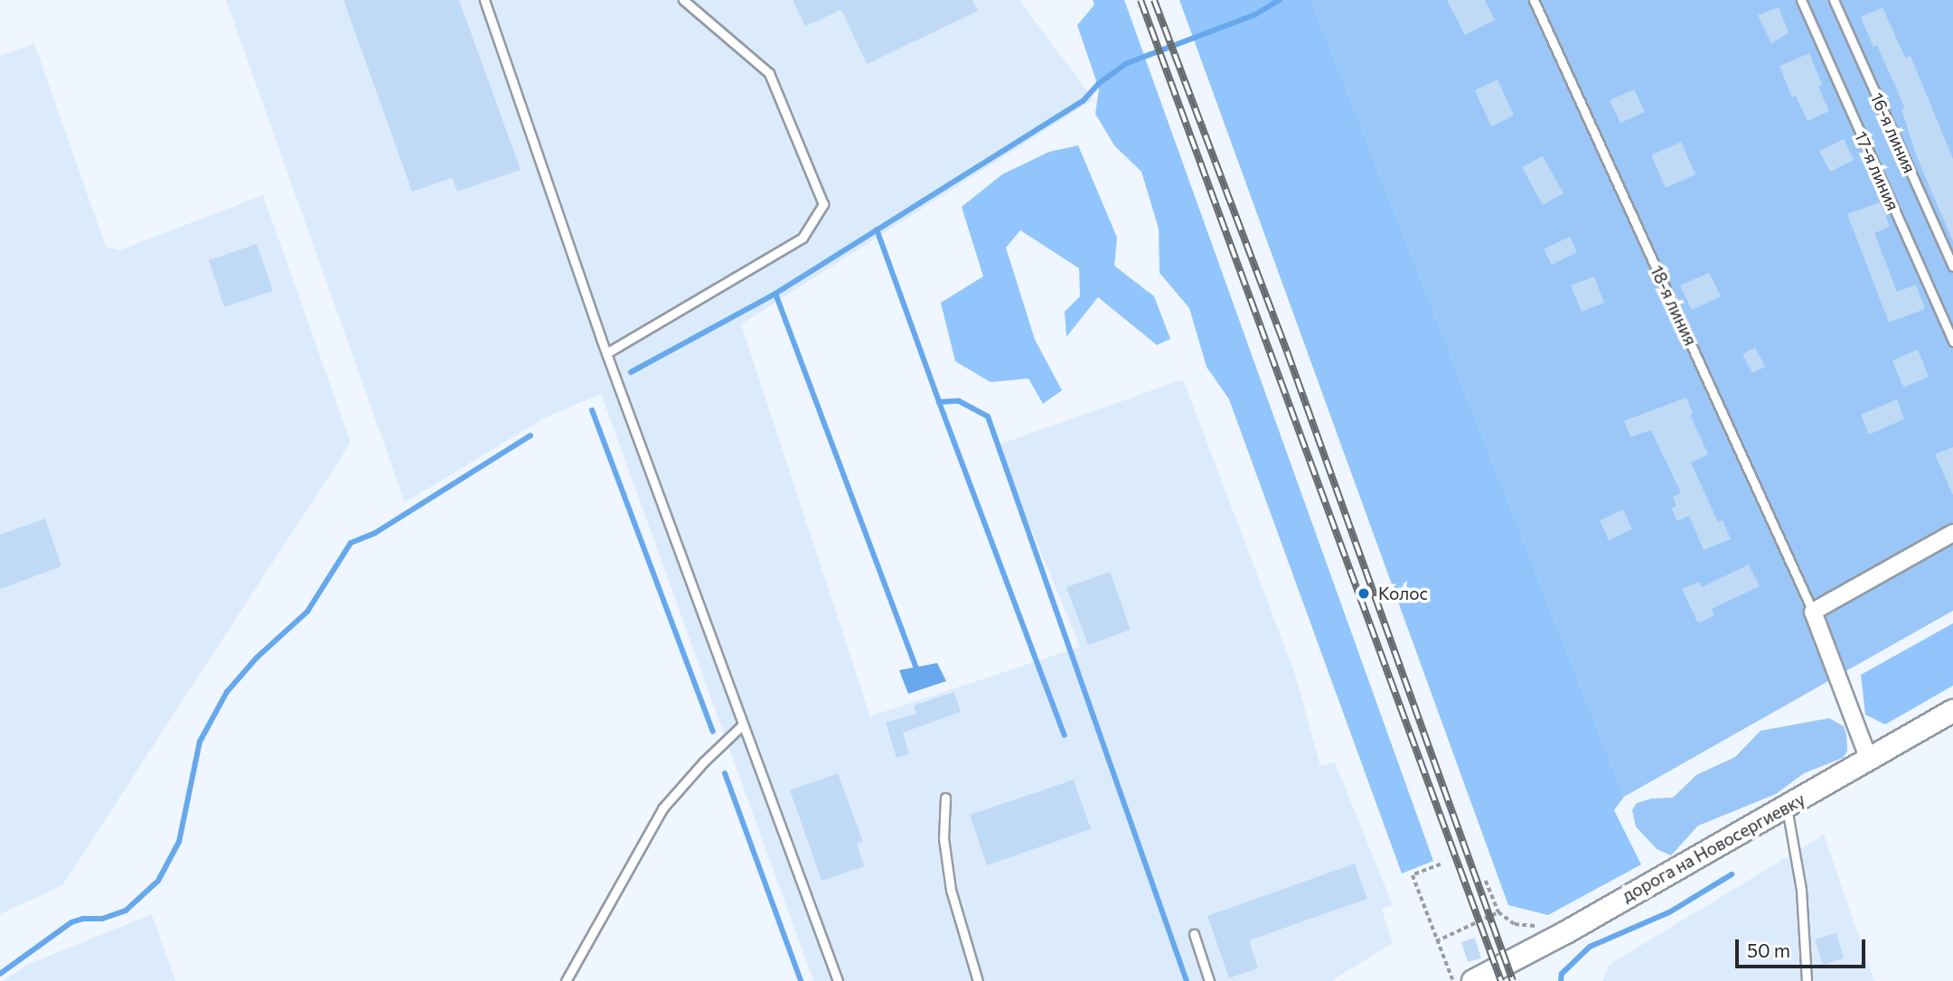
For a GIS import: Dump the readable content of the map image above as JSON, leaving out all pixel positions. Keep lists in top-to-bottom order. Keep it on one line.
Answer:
{"streets":{"street":["дорога на Новосергиевку"],"lane":["16-я линия","17-я линия","18-я линия"]},"places":["Колос"],"scale_bar":"50 m"}
